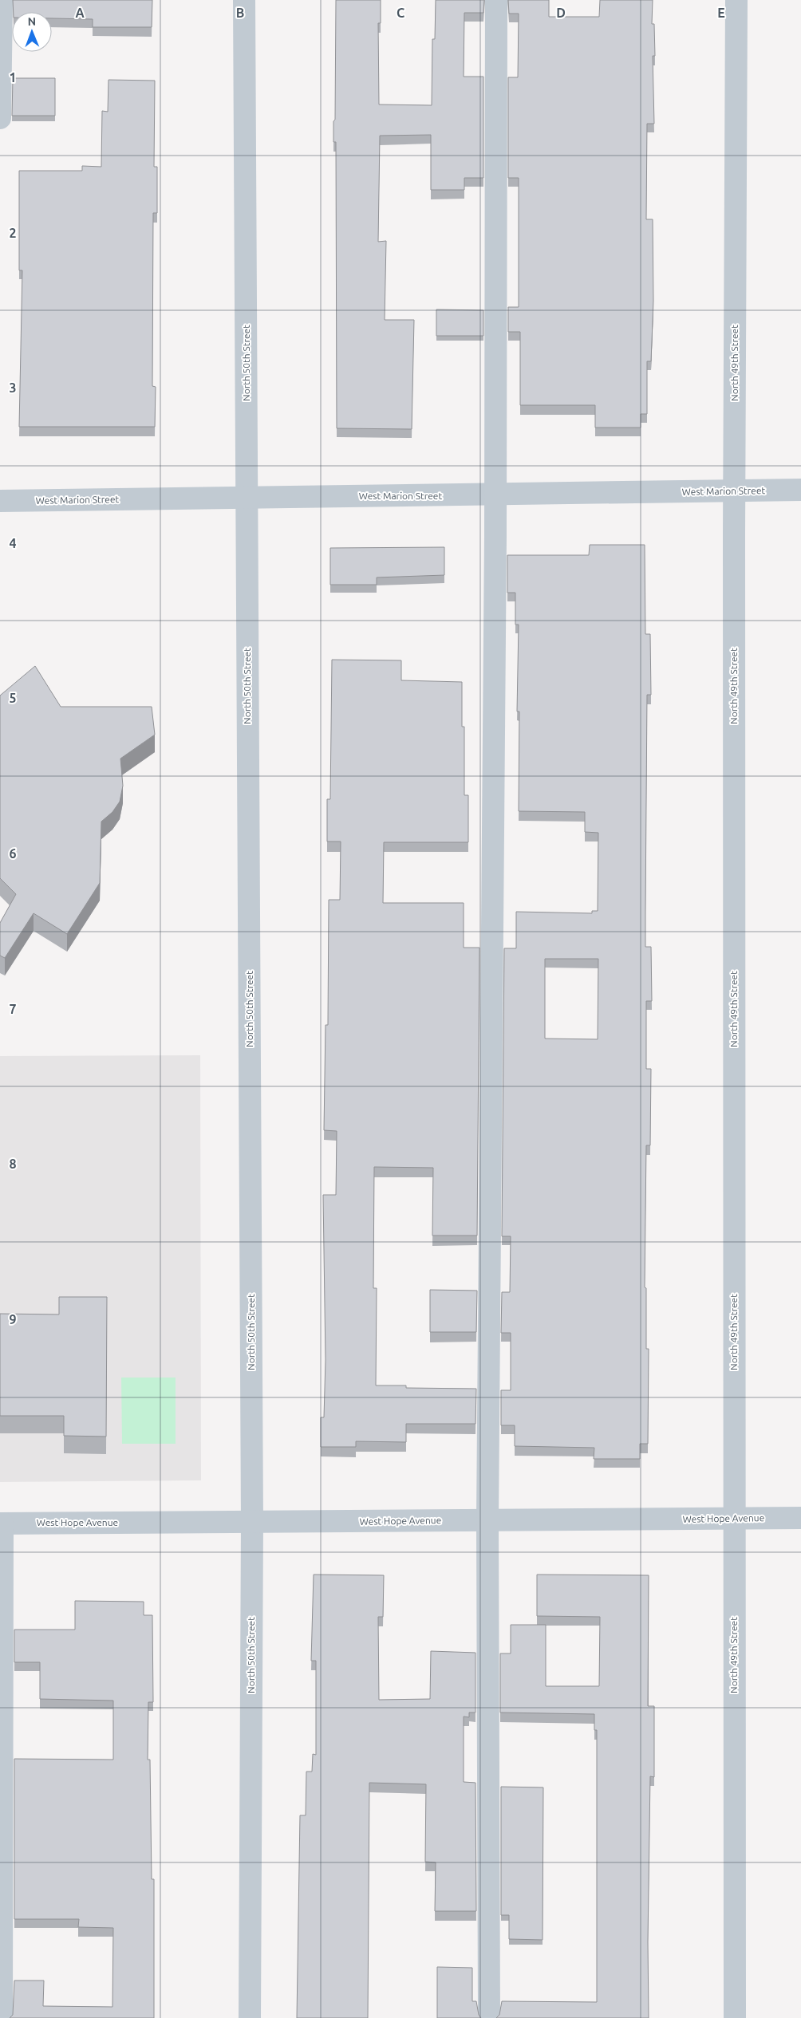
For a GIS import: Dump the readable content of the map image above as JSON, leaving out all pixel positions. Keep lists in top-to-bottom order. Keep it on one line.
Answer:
{"streets":{"street":["North 50th Street","North 49th Street","West Marion Street","West Hope Avenue"]},"crossings":[["North 50th Street","West Marion Street"],["North 50th Street","West Hope Avenue"],["North 49th Street","West Marion Street"],["North 49th Street","West Hope Avenue"]],"north":"top","grid":{"columns":["A","B","C","D","E"],"rows":["1","2","3","4","5","6","7","8","9"]}}
